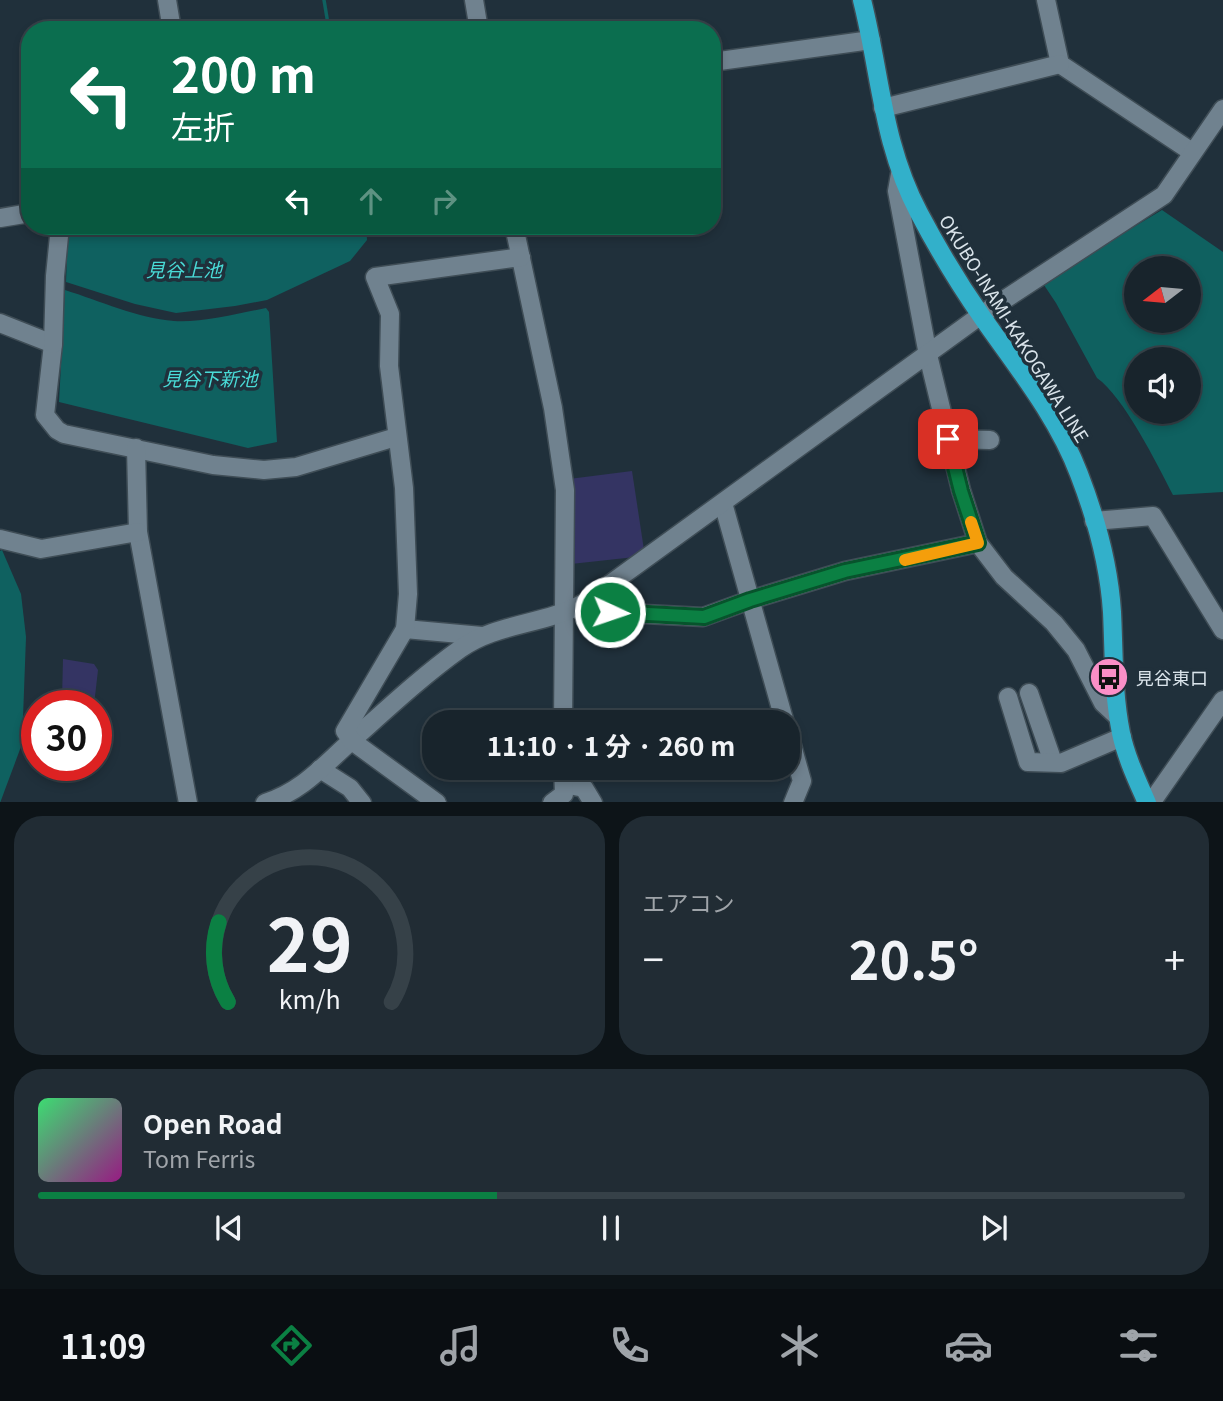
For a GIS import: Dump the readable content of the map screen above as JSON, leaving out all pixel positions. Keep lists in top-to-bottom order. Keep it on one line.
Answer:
{"streets":{"main road":["OKUBO-INAMI-KAKOGAWA LINE"]},"water":["見谷上池","見谷下新池"],"places":{"bus stop":["見谷東口"]},"north":"left","page":{"turn":["200 m","左折"],"limit":"30","trip":"11:10 · 1 分 · 260 m","tile":"エアコン","heat":["−","20.5°","+"],"song":["Open Road","Tom Ferris"],"tabs":"11:09","gauge":["29","km/h"]}}
